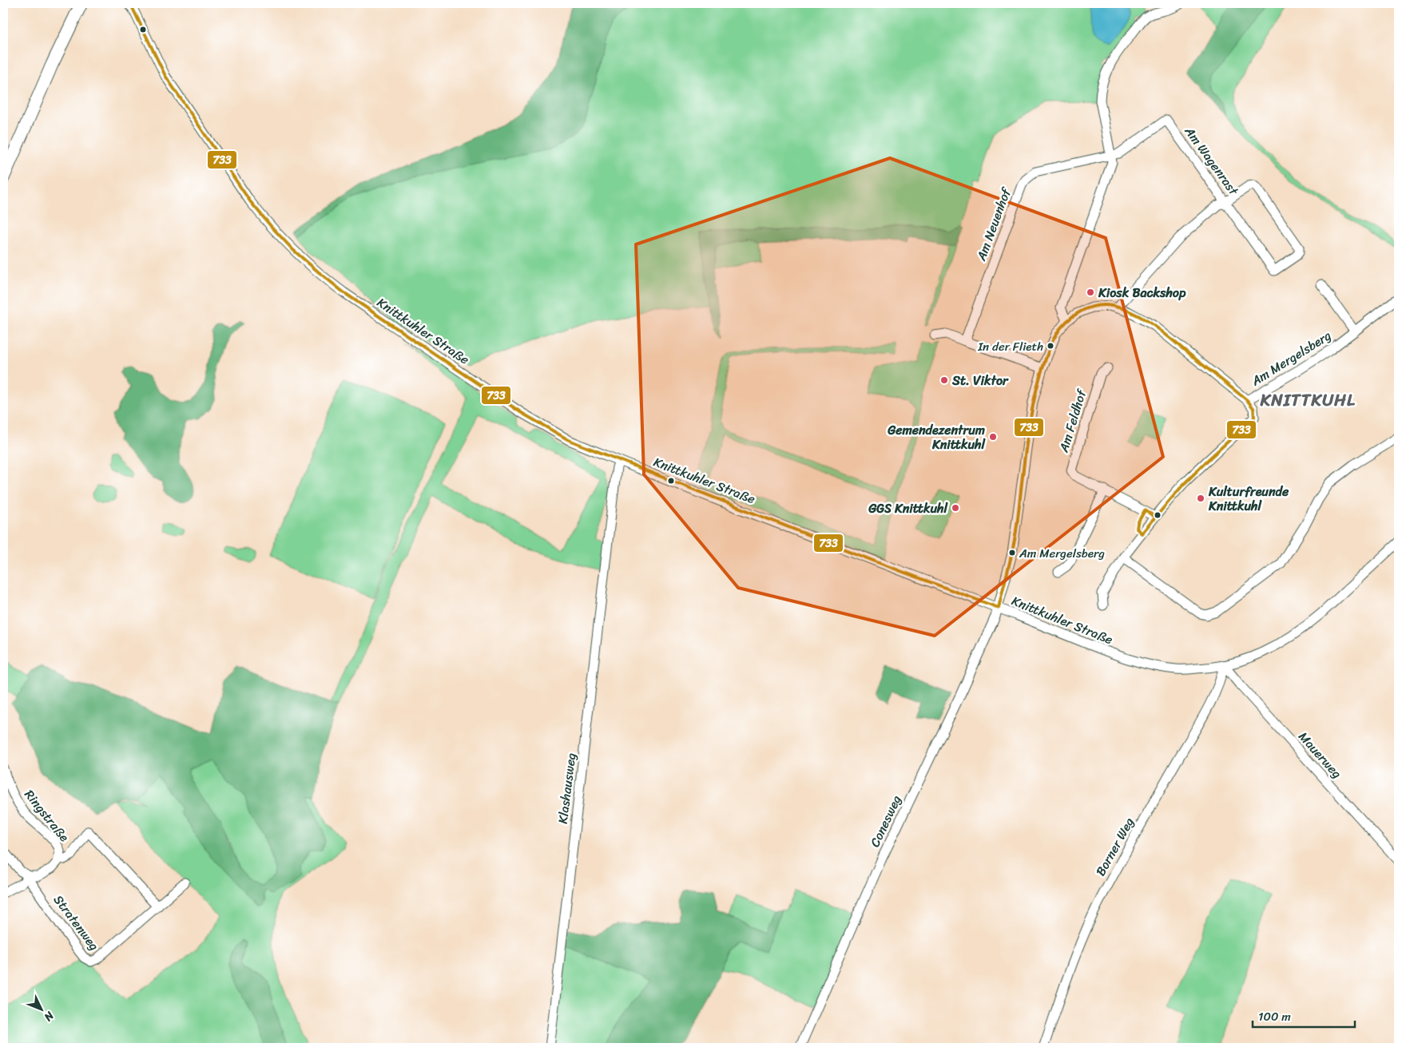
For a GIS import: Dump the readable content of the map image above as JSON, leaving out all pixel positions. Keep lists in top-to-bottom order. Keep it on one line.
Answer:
{"streets":{"street":["Am Wagenrast","Am Neuenhof","Knittkuhler Straße","Am Mergelsberg","Am Feldhof","Mauerweg","Klashausweg","Ringstraße","Conesweg","Borner Weg","Stratenweg"]},"crossings":[["Am Wagenrast","Am Neuenhof"],["Knittkuhler Straße","Am Mergelsberg"],["Knittkuhler Straße","Mauerweg"],["Knittkuhler Straße","Klashausweg"],["Knittkuhler Straße","Conesweg"],["Knittkuhler Straße","Borner Weg"],["Am Mergelsberg","Conesweg"],["Mauerweg","Borner Weg"],["Ringstraße","Stratenweg"]],"districts":["KNITTKUHL"],"places":["Kiosk Backshop","In der Flieth","St. Viktor","Gemendezentrum Knittkuhl","Kulturfreunde Knittkuhl","GGS Knittkuhl","Am Mergelsberg"],"lines":["transit line 733"],"scale_bar":"100 m","north":"bottom right"}
